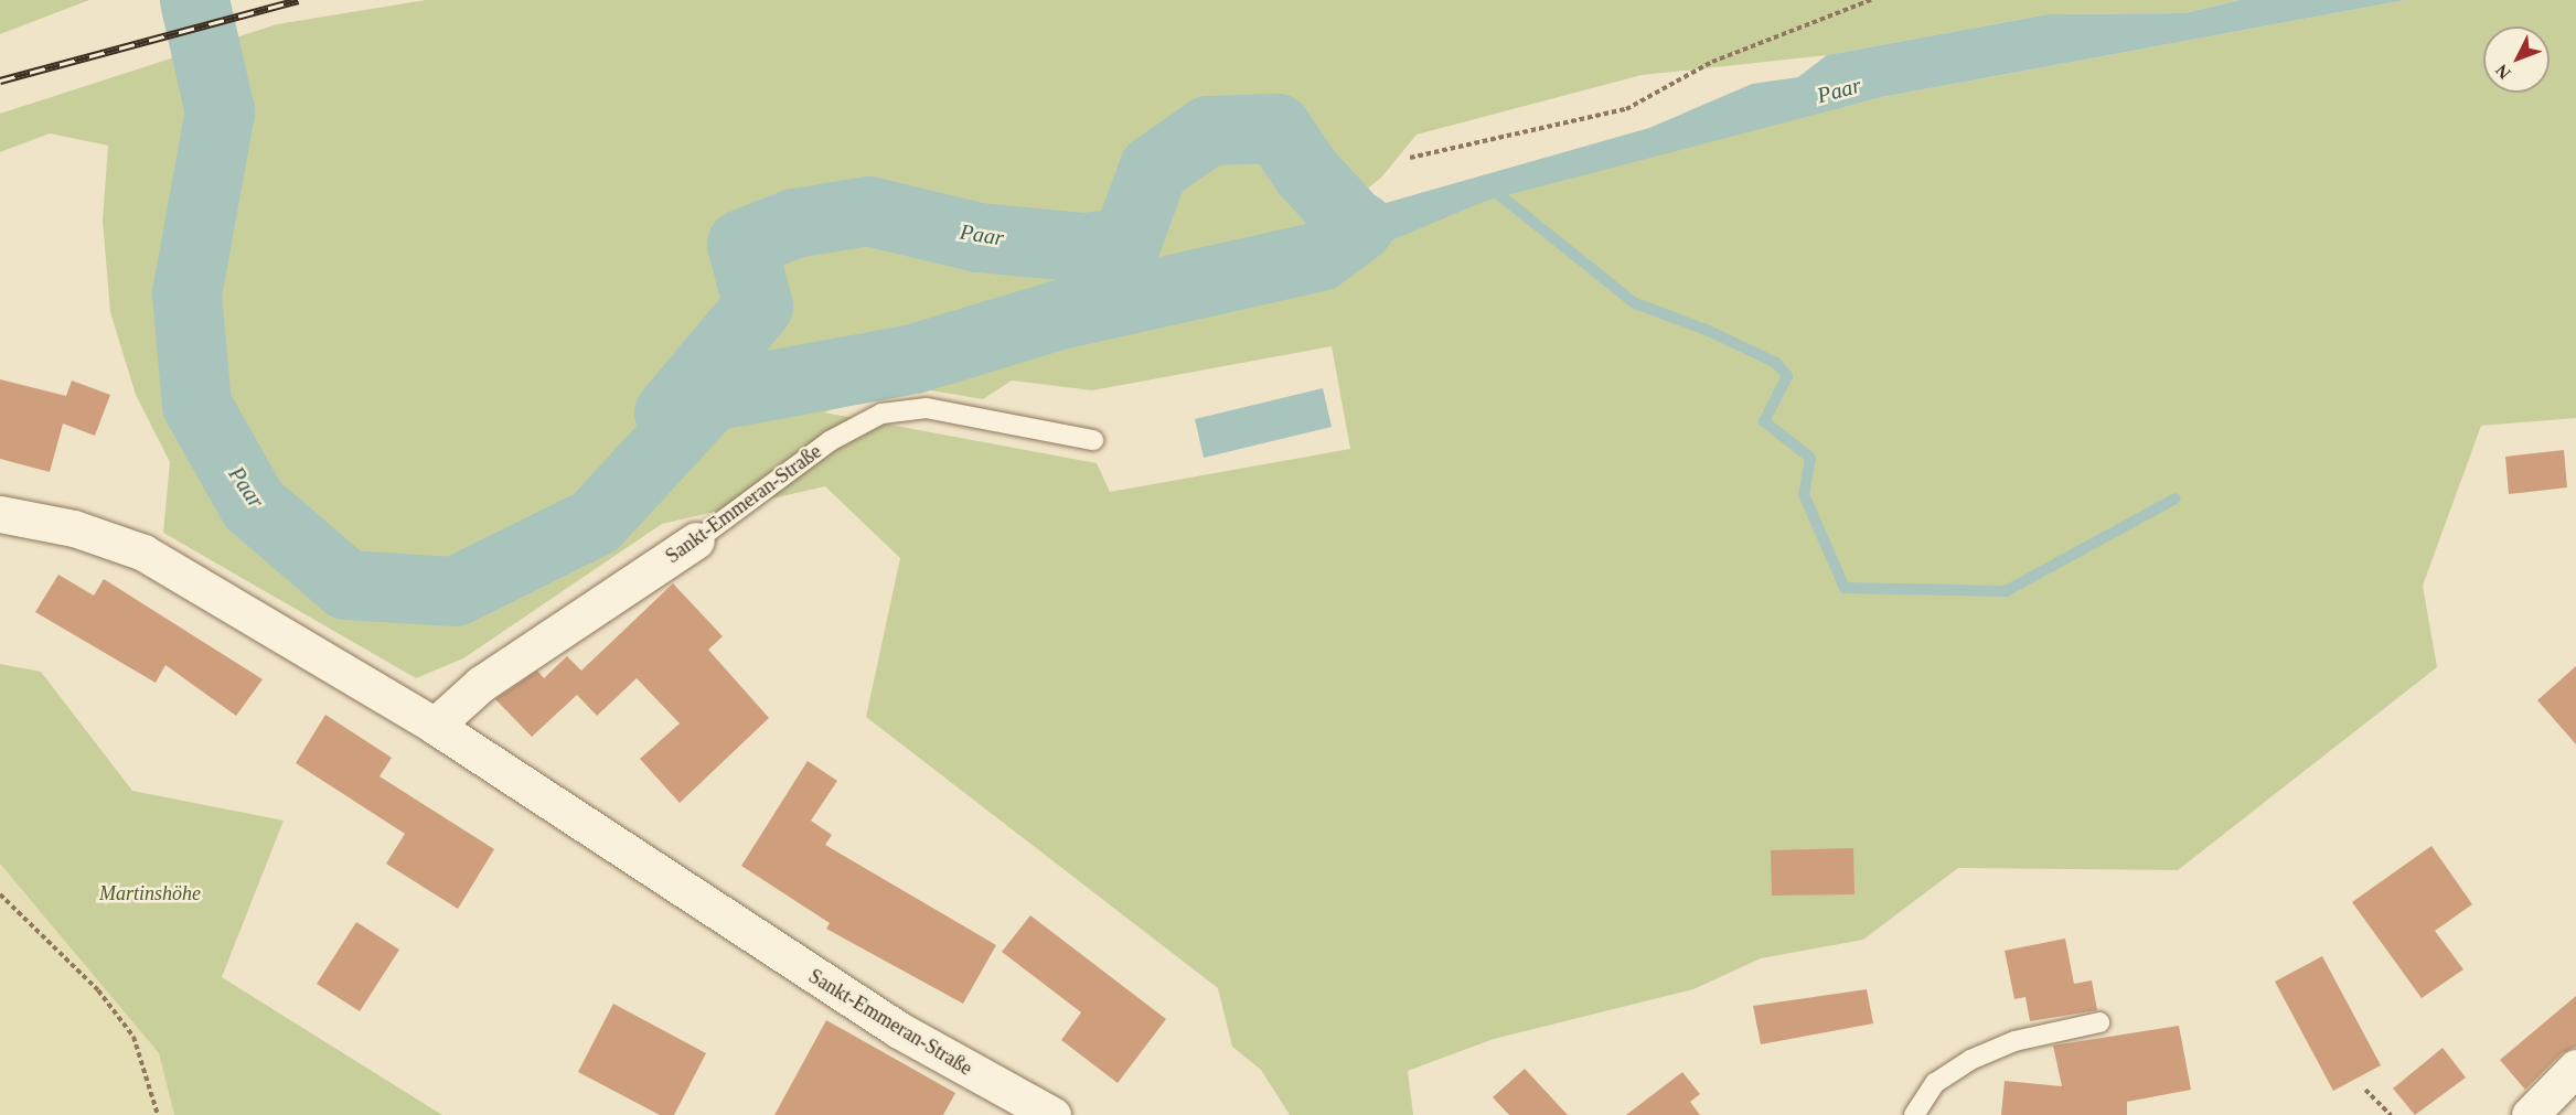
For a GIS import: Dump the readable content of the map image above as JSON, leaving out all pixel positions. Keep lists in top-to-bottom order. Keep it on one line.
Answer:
{"streets":{"street":["Sankt-Emmeran-Straße"]},"water":["Paar"],"parks":["Martinshöhe"],"north":"bottom left"}
